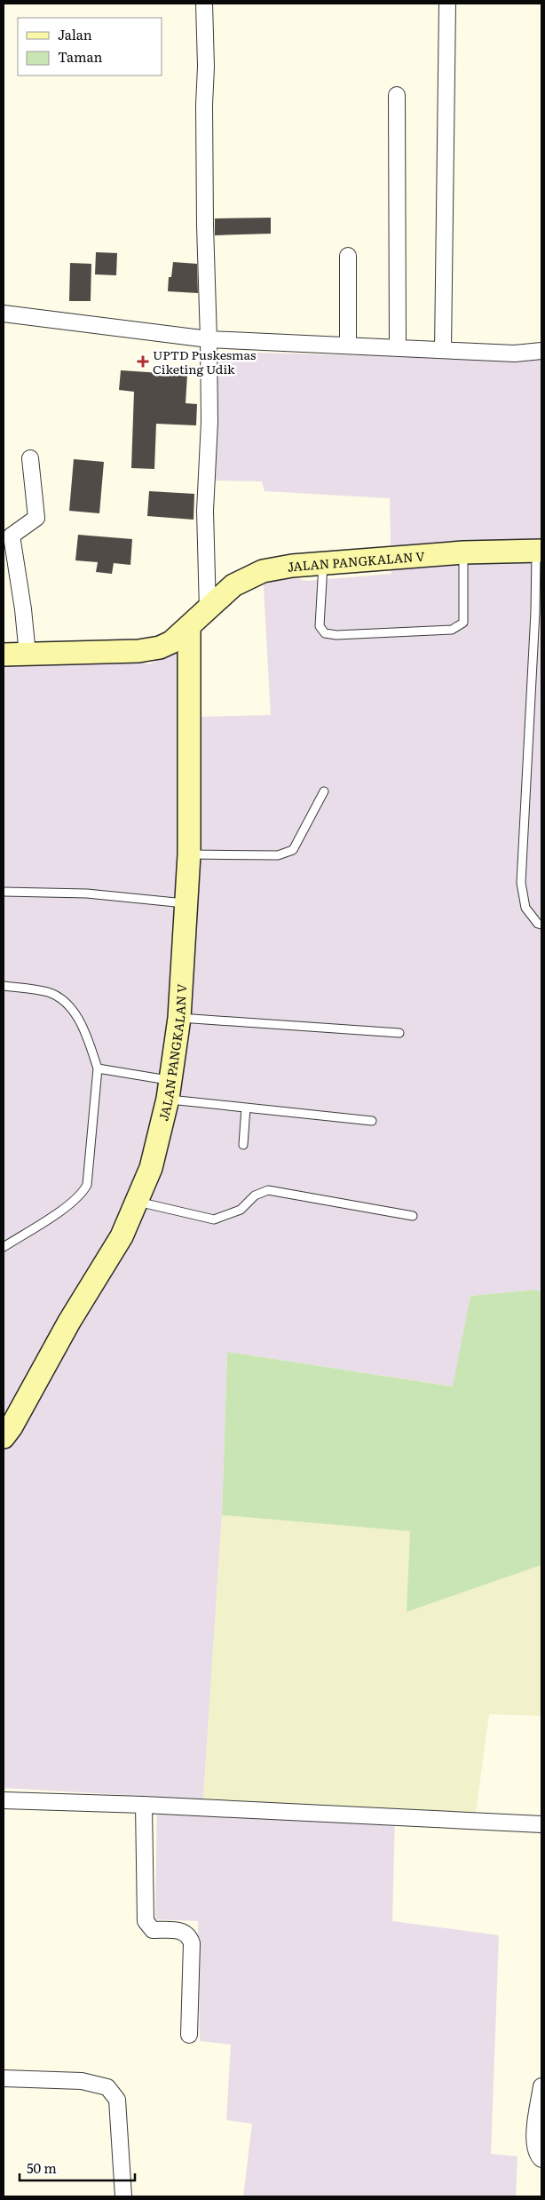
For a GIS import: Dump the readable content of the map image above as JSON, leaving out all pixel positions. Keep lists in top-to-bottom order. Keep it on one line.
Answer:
{"streets":{"street":["JALAN PANGKALAN V"]},"places":{"health":["UPTD Puskesmas Ciketing Udik"]},"legend":["Jalan","Taman"],"scale_bar":"50 m"}
